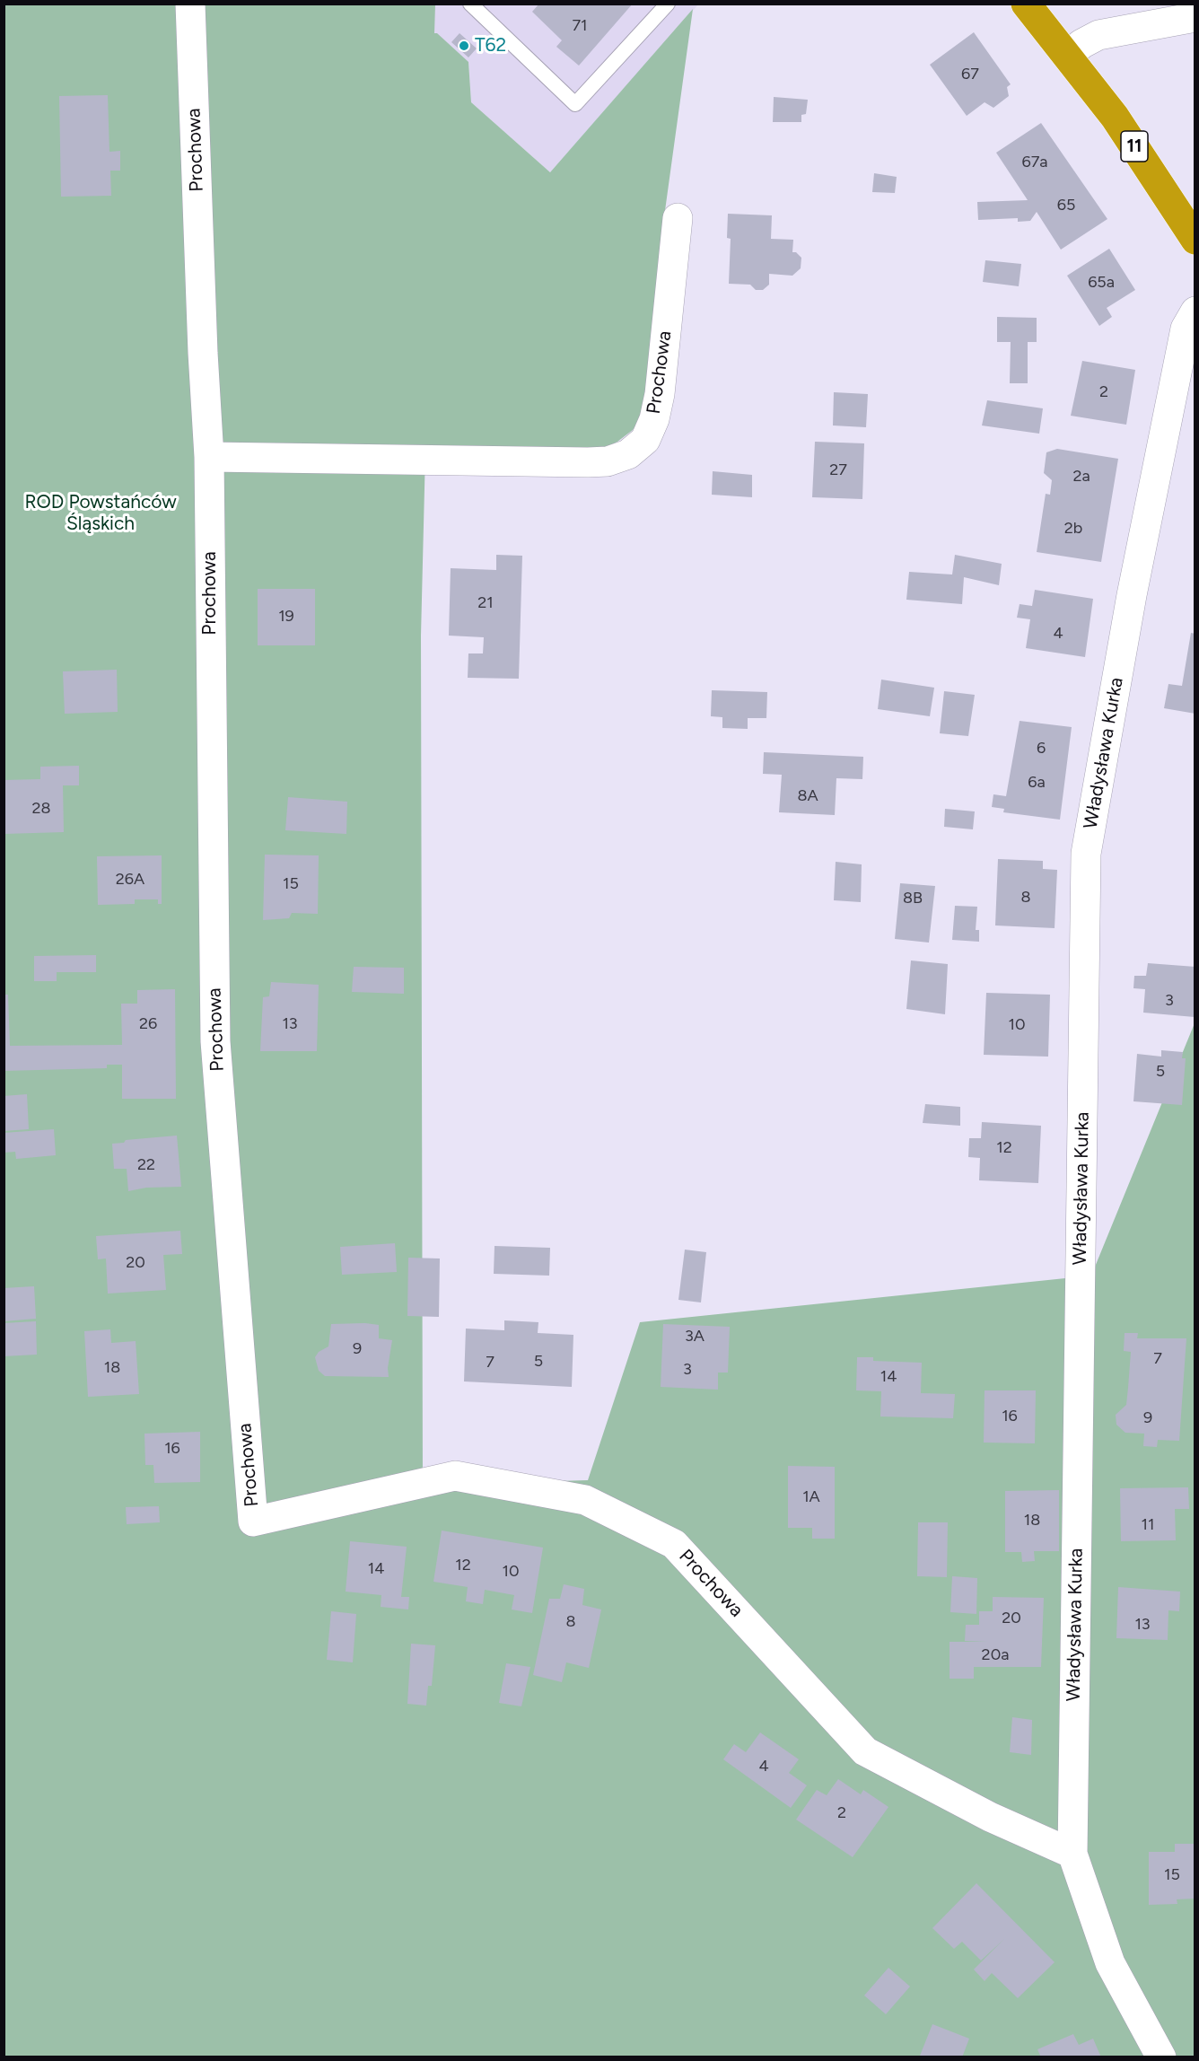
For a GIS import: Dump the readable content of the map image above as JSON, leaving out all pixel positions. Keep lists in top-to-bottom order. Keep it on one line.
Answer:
{"streets":{"highway":["11"],"street":["Prochowa","Władysława Kurka"]},"crossings":[["Prochowa","Władysława Kurka"]],"parks":["ROD Powstańców Śląskich"],"places":["T62"],"house_numbers":["71","67","67a","65","65a","2","27","2a","2b","21","19","4","6","6a","8A","28","26A","15","8","8B","3","26","13","10","5","12","22","20","3A","9","7","5","7","18","3","14","16","9","16","1A","18","11","12","14","10","20","8","13","20a","4","2","15"]}
